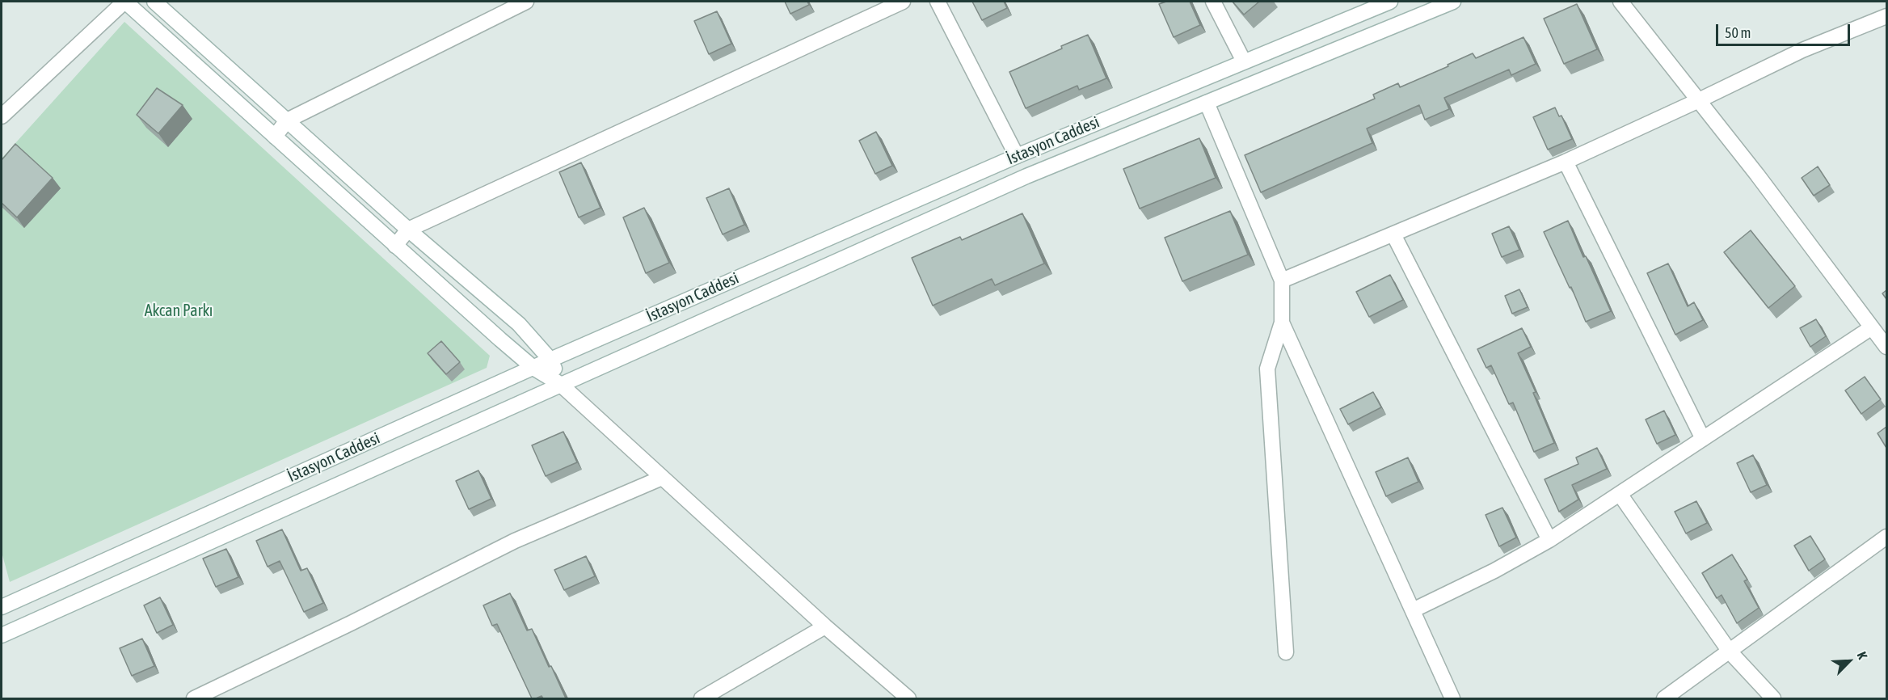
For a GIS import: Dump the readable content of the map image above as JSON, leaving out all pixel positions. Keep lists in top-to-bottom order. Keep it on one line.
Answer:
{"streets":{"street":["İstasyon Caddesi"]},"parks":["Akcan Parkı"],"scale_bar":"50 m","north":"top right"}
